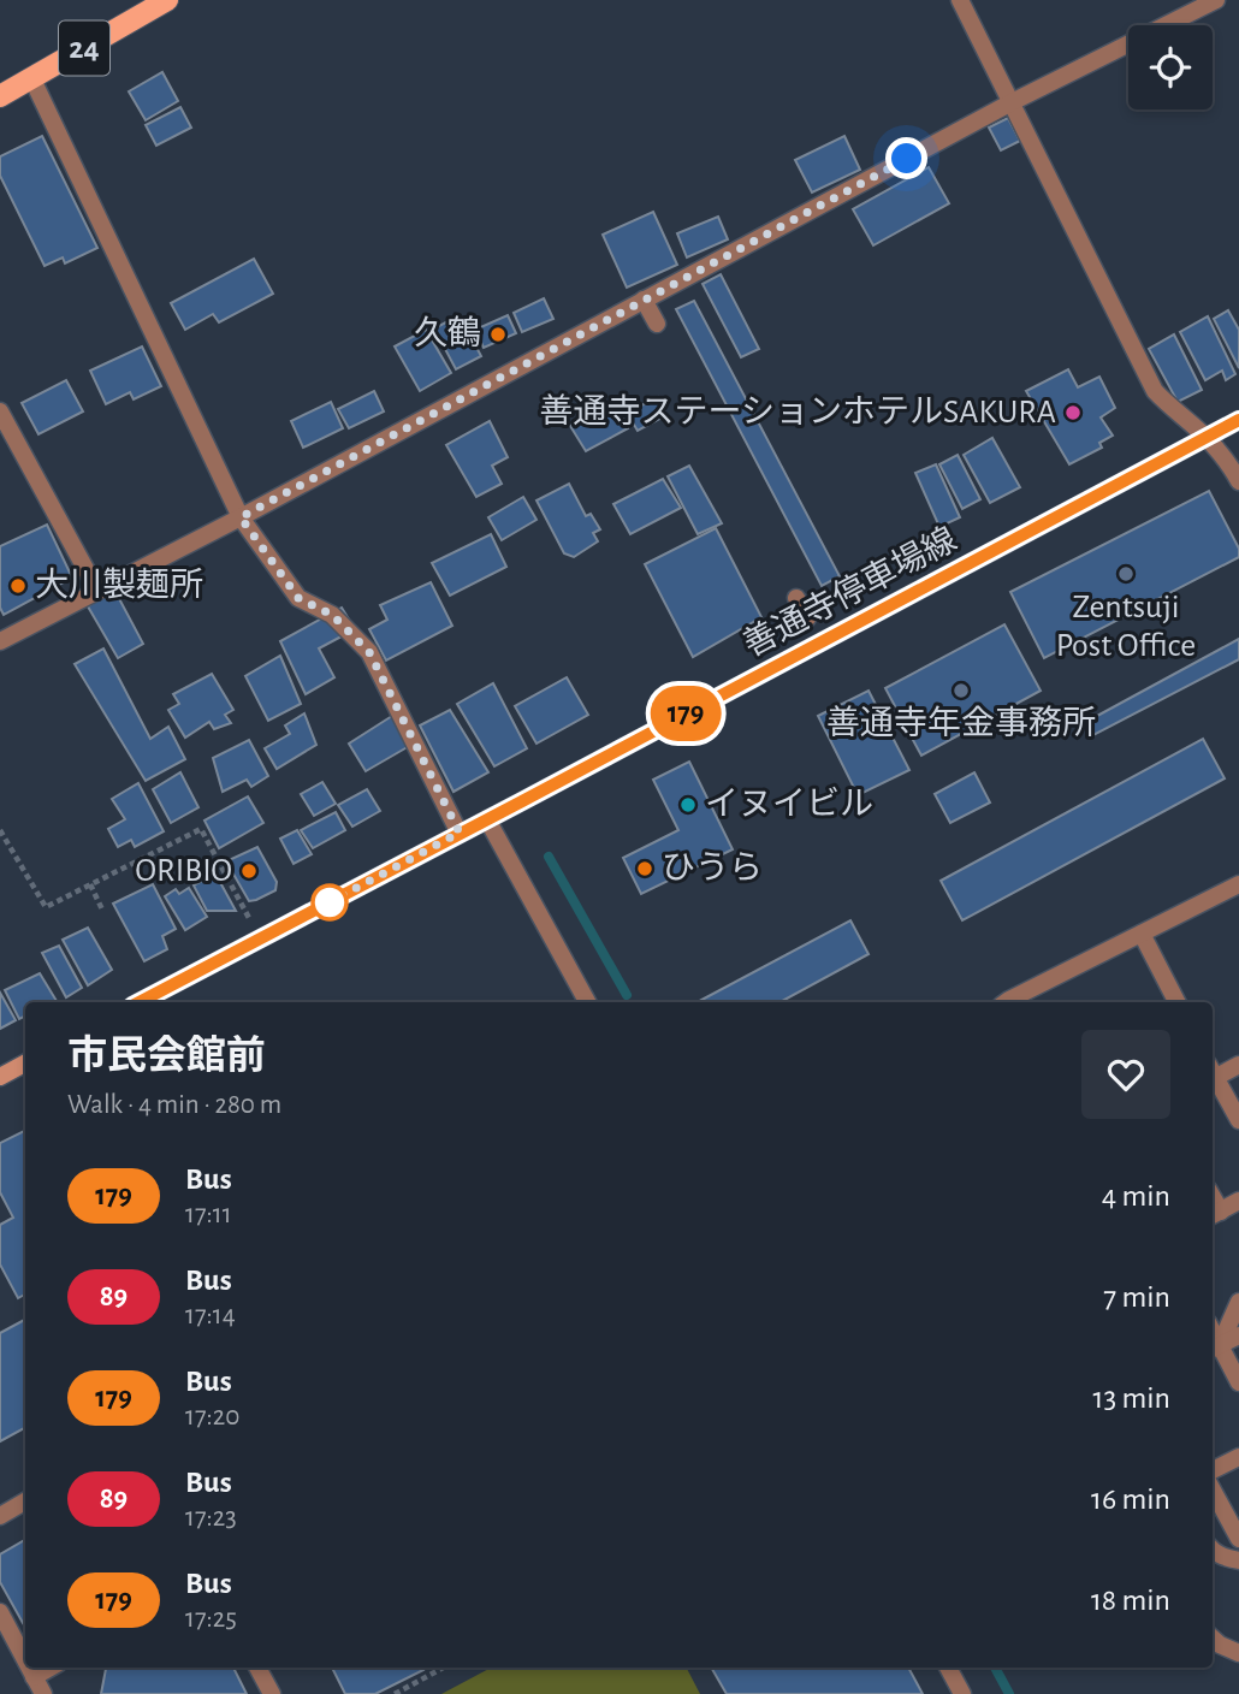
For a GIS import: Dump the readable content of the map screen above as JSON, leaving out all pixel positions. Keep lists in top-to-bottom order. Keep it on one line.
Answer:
{"streets":{"main road":["24","善通寺停車場線"]},"places":["久鶴","善通寺ステーションホテルSAKURA","Zentsuji Post Office","大川製麺所","善通寺年金事務所","イヌイビル","ひうら","ORIBIO"],"lines":["bus line 179"],"page":{"on_map":"179","heading":["市民会館前","Walk · 4 min · 280 m"],"list":[{"mark":"179","name":"Bus","note":"17:11","value":"4 min"},{"mark":"89","name":"Bus","note":"17:14","value":"7 min"},{"mark":"179","name":"Bus","note":"17:20","value":"13 min"},{"mark":"89","name":"Bus","note":"17:23","value":"16 min"},{"mark":"179","name":"Bus","note":"17:25","value":"18 min"}]}}
